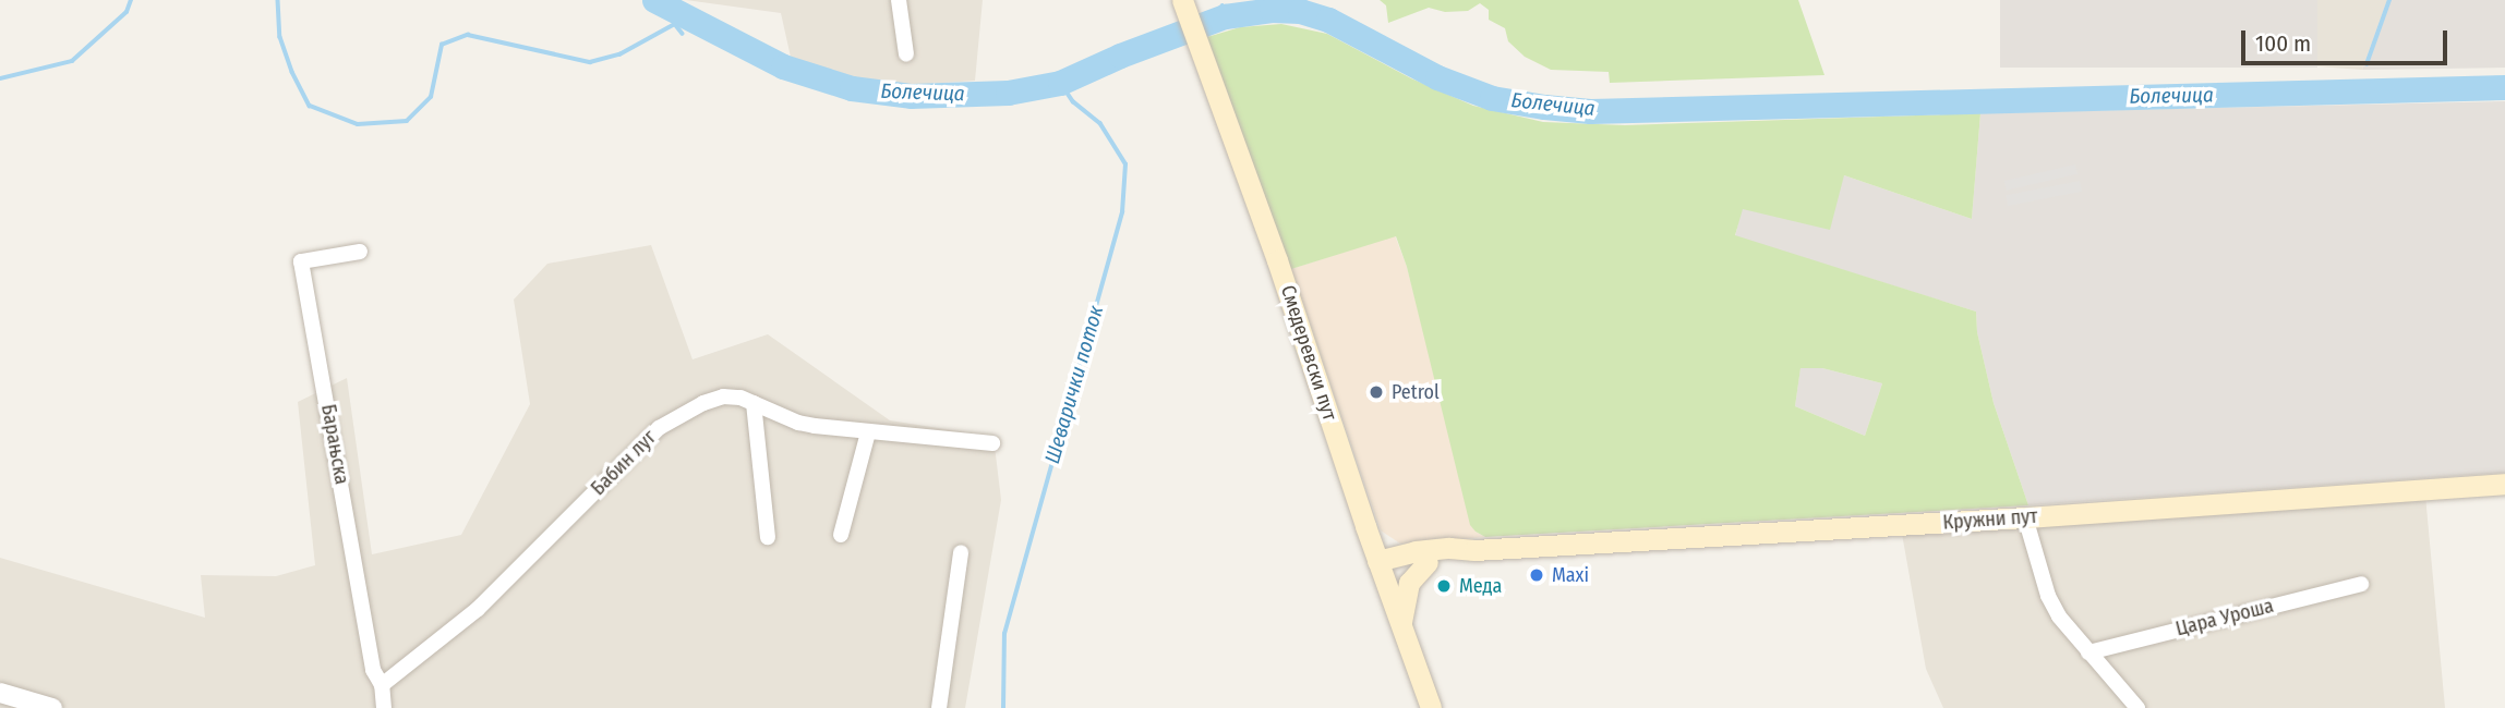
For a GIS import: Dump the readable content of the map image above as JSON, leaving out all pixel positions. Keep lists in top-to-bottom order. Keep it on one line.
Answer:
{"streets":{"main road":["Смедеревски пут","Кружни пут"],"street":["Барањска","Бабин луг","Цара Уроша"]},"crossings":[["Смедеревски пут","Кружни пут"],["Барањска","Бабин луг"]],"water":["Болечица","Шеварички поток"],"places":["Petrol","Maxi","Меда"],"scale_bar":"100 m"}
